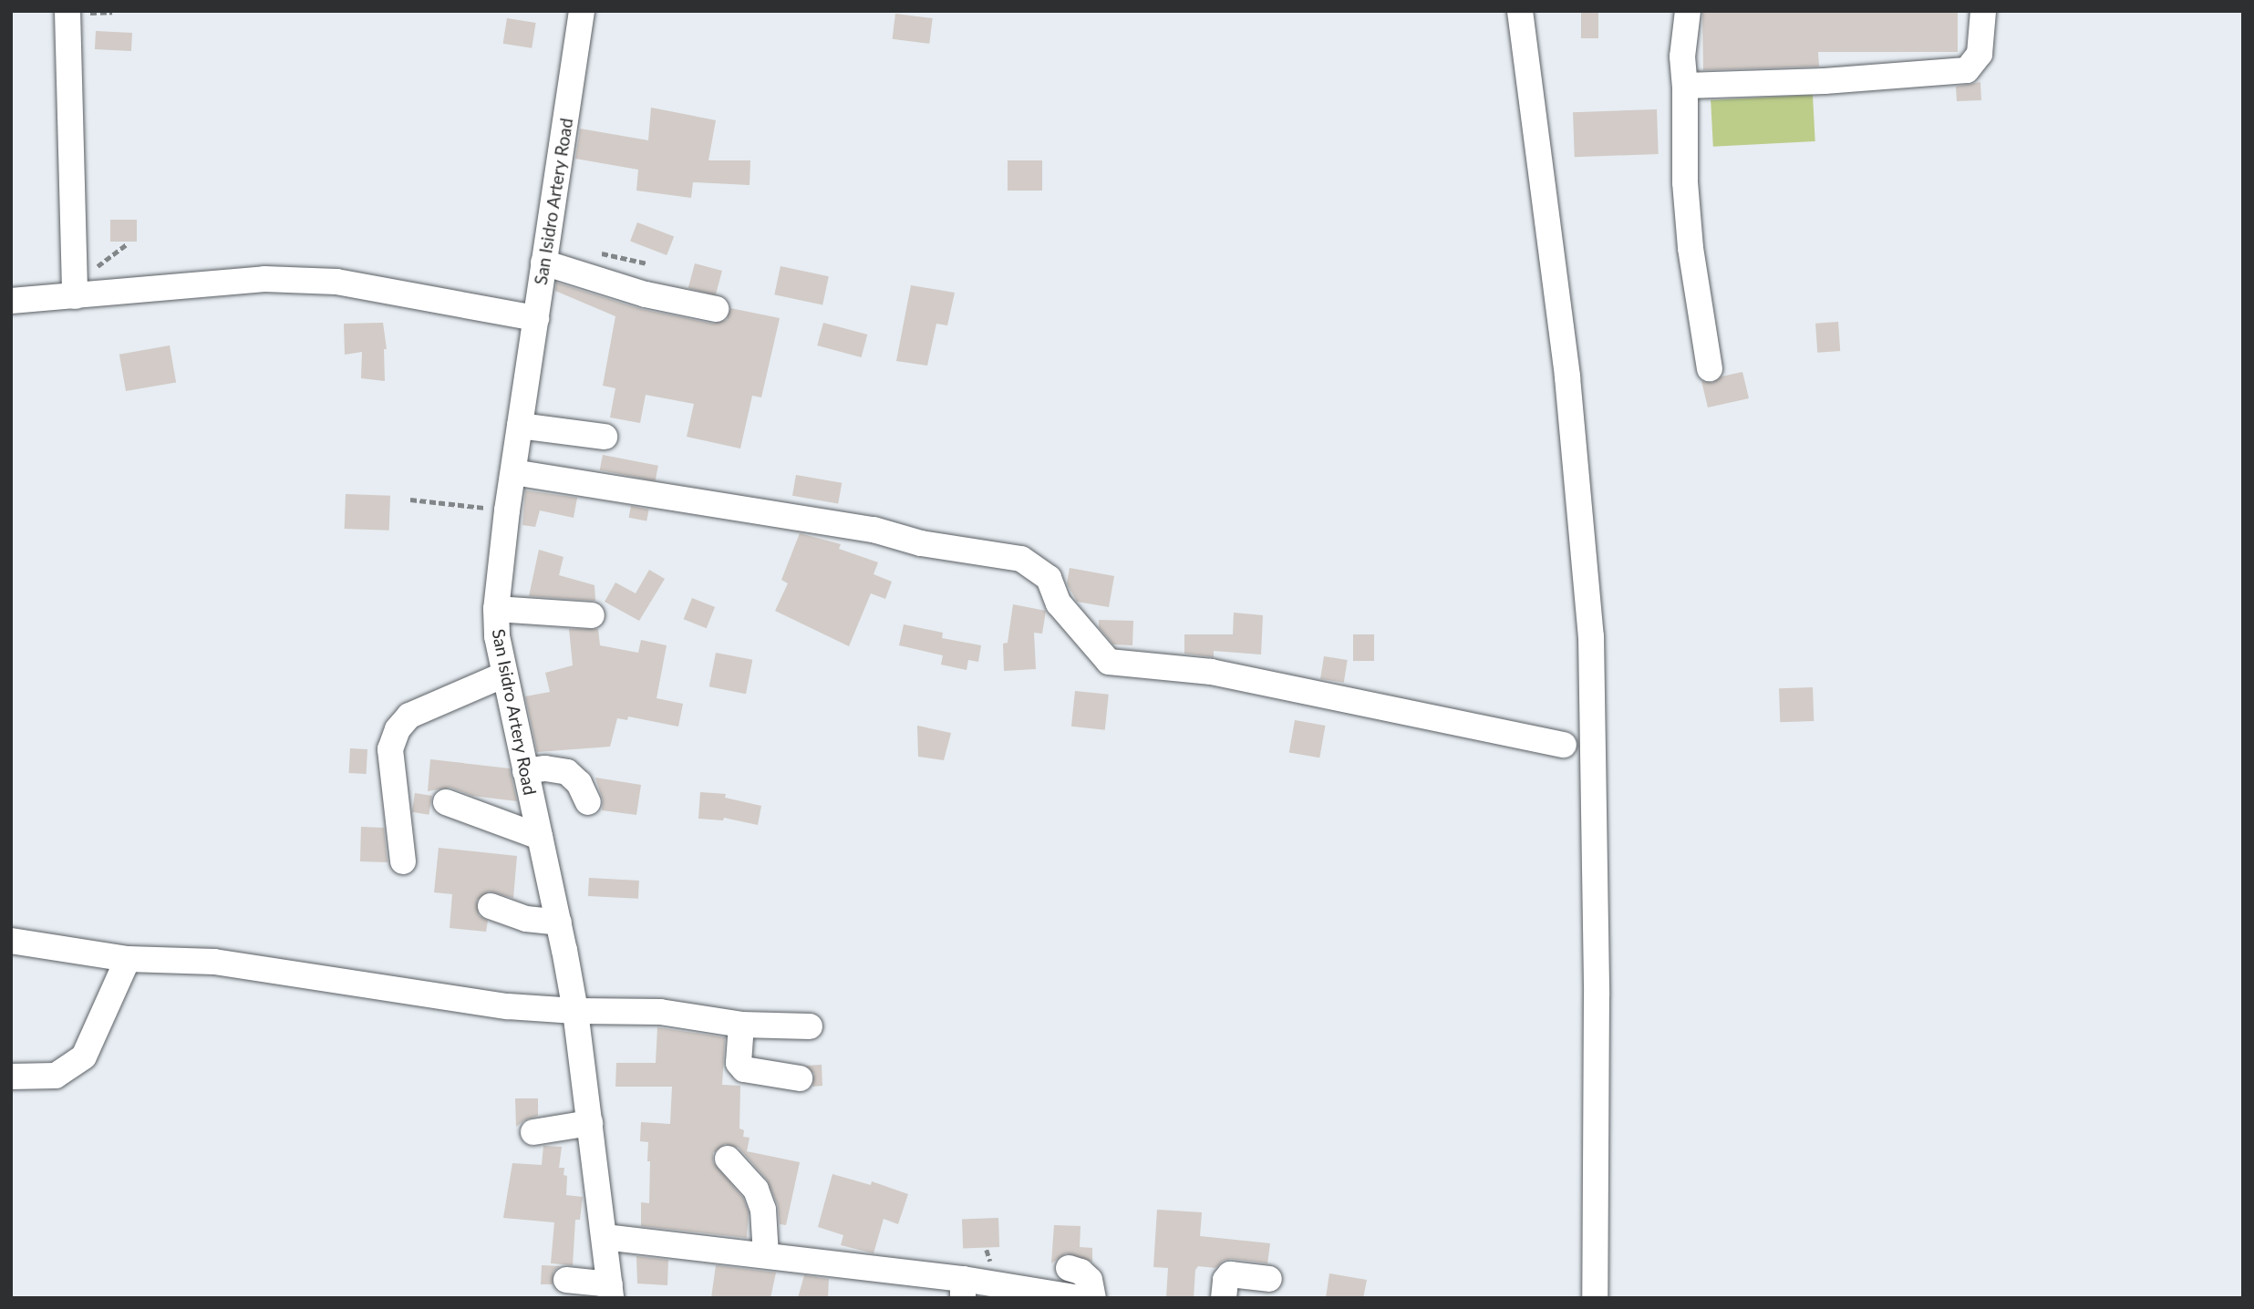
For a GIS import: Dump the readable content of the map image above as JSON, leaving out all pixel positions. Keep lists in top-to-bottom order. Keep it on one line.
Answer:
{"streets":{"street":["San Isidro Artery Road"]}}
